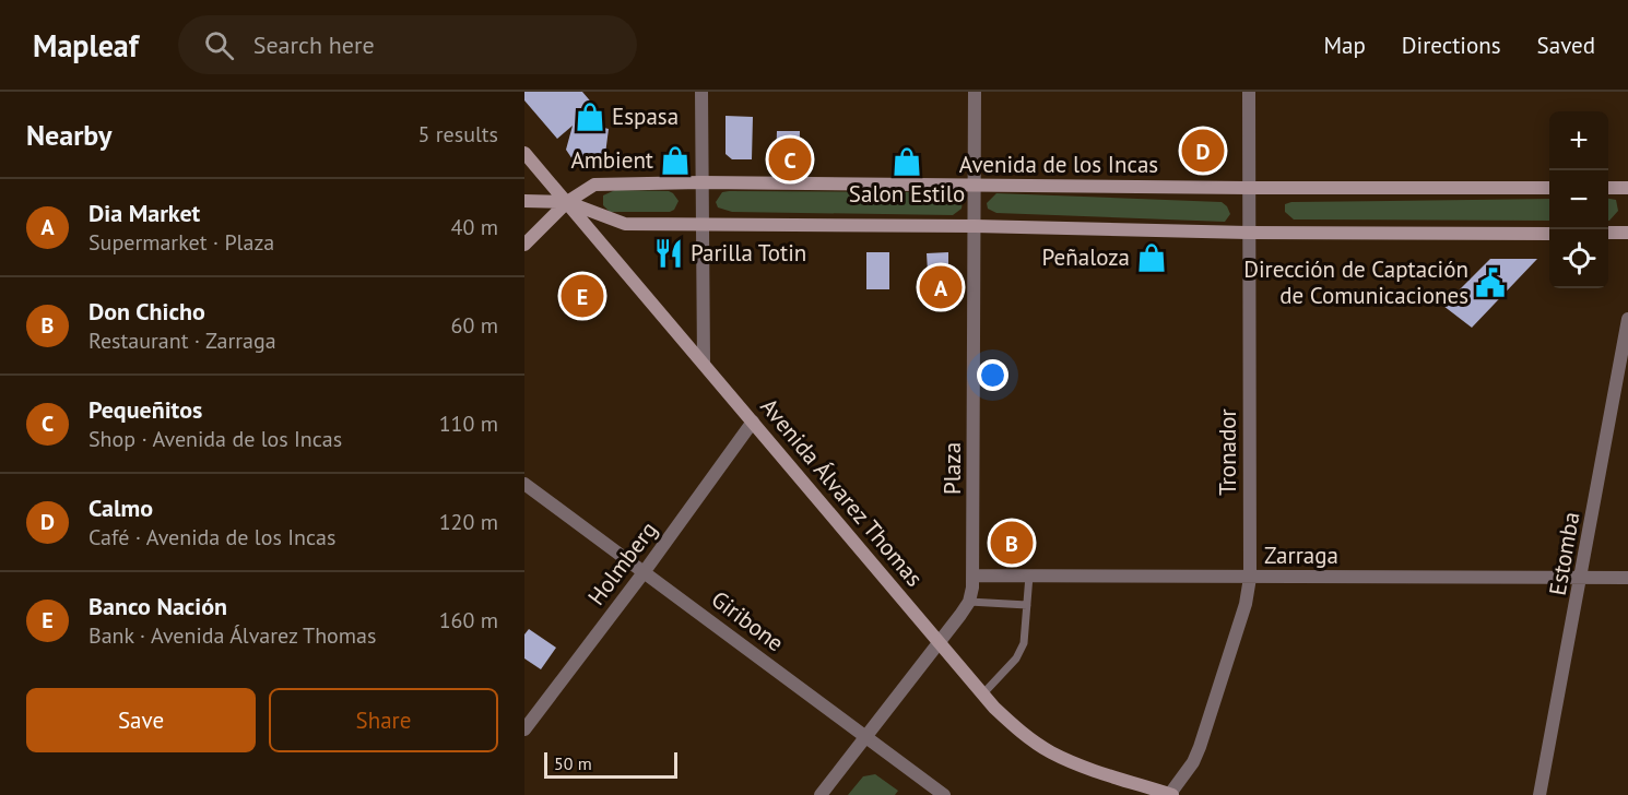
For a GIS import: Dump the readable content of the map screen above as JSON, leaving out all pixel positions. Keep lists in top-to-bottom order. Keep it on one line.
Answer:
{"streets":{"main road":["Avenida de los Incas","Avenida Álvarez Thomas"],"street":["Tronador","Plaza","Estomba","Zarraga","Holmberg","Giribone"]},"crossings":[["Avenida de los Incas","Tronador"],["Avenida de los Incas","Plaza"],["Avenida de los Incas","Avenida Álvarez Thomas"],["Tronador","Avenida Álvarez Thomas"],["Tronador","Zarraga"],["Plaza","Avenida Álvarez Thomas"],["Plaza","Zarraga"],["Plaza","Giribone"],["Avenida Álvarez Thomas","Holmberg"],["Estomba","Zarraga"],["Holmberg","Giribone"]],"places":{"shop":["Espasa","Ambient","Salon Estilo","Peñaloza"],"restaurant":["Parilla Totin"],"public building":["Dirección de Captación de Comunicaciones"]},"scale_bar":"50 m","page":{"header":"Mapleaf","search":"Search here","nav":["Map","Directions","Saved"],"heading":["Nearby","5 results"],"map_buttons":["+","−"],"pins":["D","C","A","E","B"],"list":[{"mark":"A","name":"Dia Market","note":"Supermarket · Plaza","value":"40 m"},{"mark":"B","name":"Don Chicho","note":"Restaurant · Zarraga","value":"60 m"},{"mark":"C","name":"Pequeñitos","note":"Shop · Avenida de los Incas","value":"110 m"},{"mark":"D","name":"Calmo","note":"Café · Avenida de los Incas","value":"120 m"},{"mark":"E","name":"Banco Nación","note":"Bank · Avenida Álvarez Thomas","value":"160 m"}],"buttons":["Save","Share"],"scale":"50 m"}}
